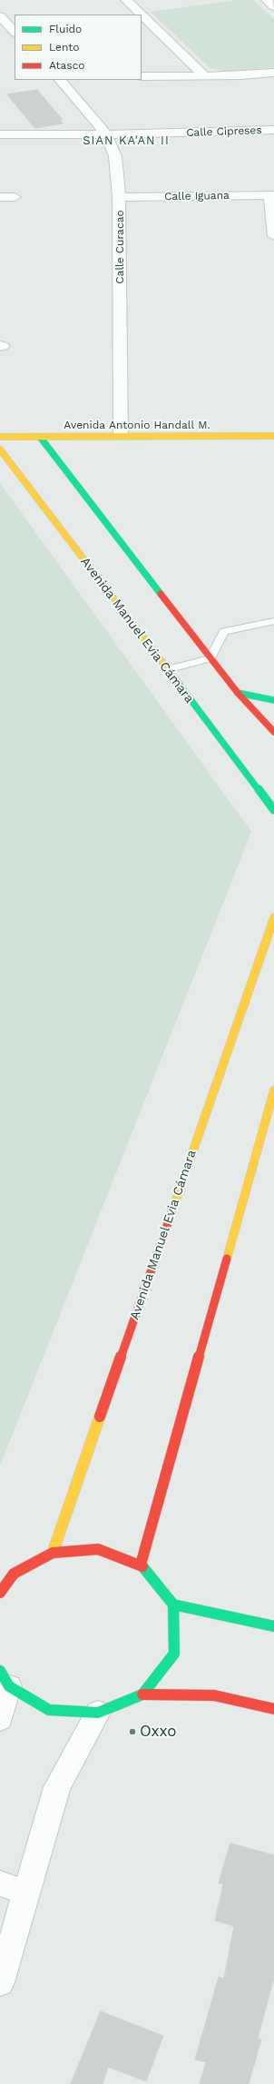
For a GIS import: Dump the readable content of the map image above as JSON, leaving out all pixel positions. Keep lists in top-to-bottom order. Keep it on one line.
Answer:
{"streets":{"street":["Calle Cipreses","Calle Iguana","Calle Curacao","Avenida Antonio Handall M.","Avenida Manuel Evia Cámara"]},"crossings":[["Calle Cipreses","Calle Curacao"],["Calle Iguana","Calle Curacao"],["Calle Curacao","Avenida Antonio Handall M."]],"districts":["SIAN KA'AN II"],"places":["Oxxo"],"legend":["Fluido","Lento","Atasco"]}
